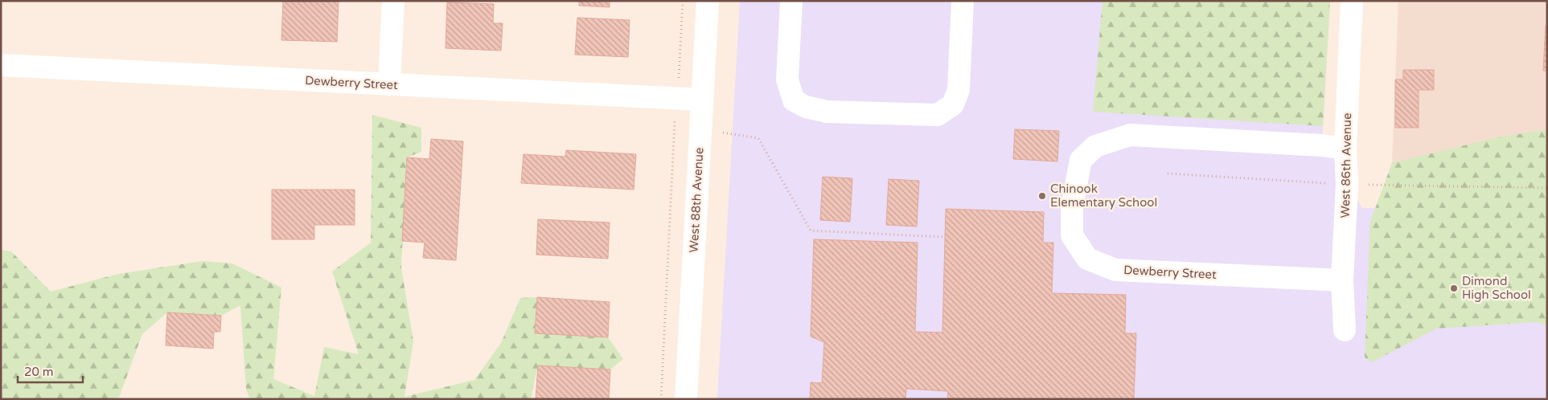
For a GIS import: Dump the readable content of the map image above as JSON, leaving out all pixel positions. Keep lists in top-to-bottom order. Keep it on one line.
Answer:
{"streets":{"street":["Dewberry Street","West 86th Avenue","West 88th Avenue"]},"crossings":[["Dewberry Street","West 86th Avenue"],["Dewberry Street","West 88th Avenue"]],"places":["Chinook Elementary School","Dimond High School"],"scale_bar":"20 m"}
